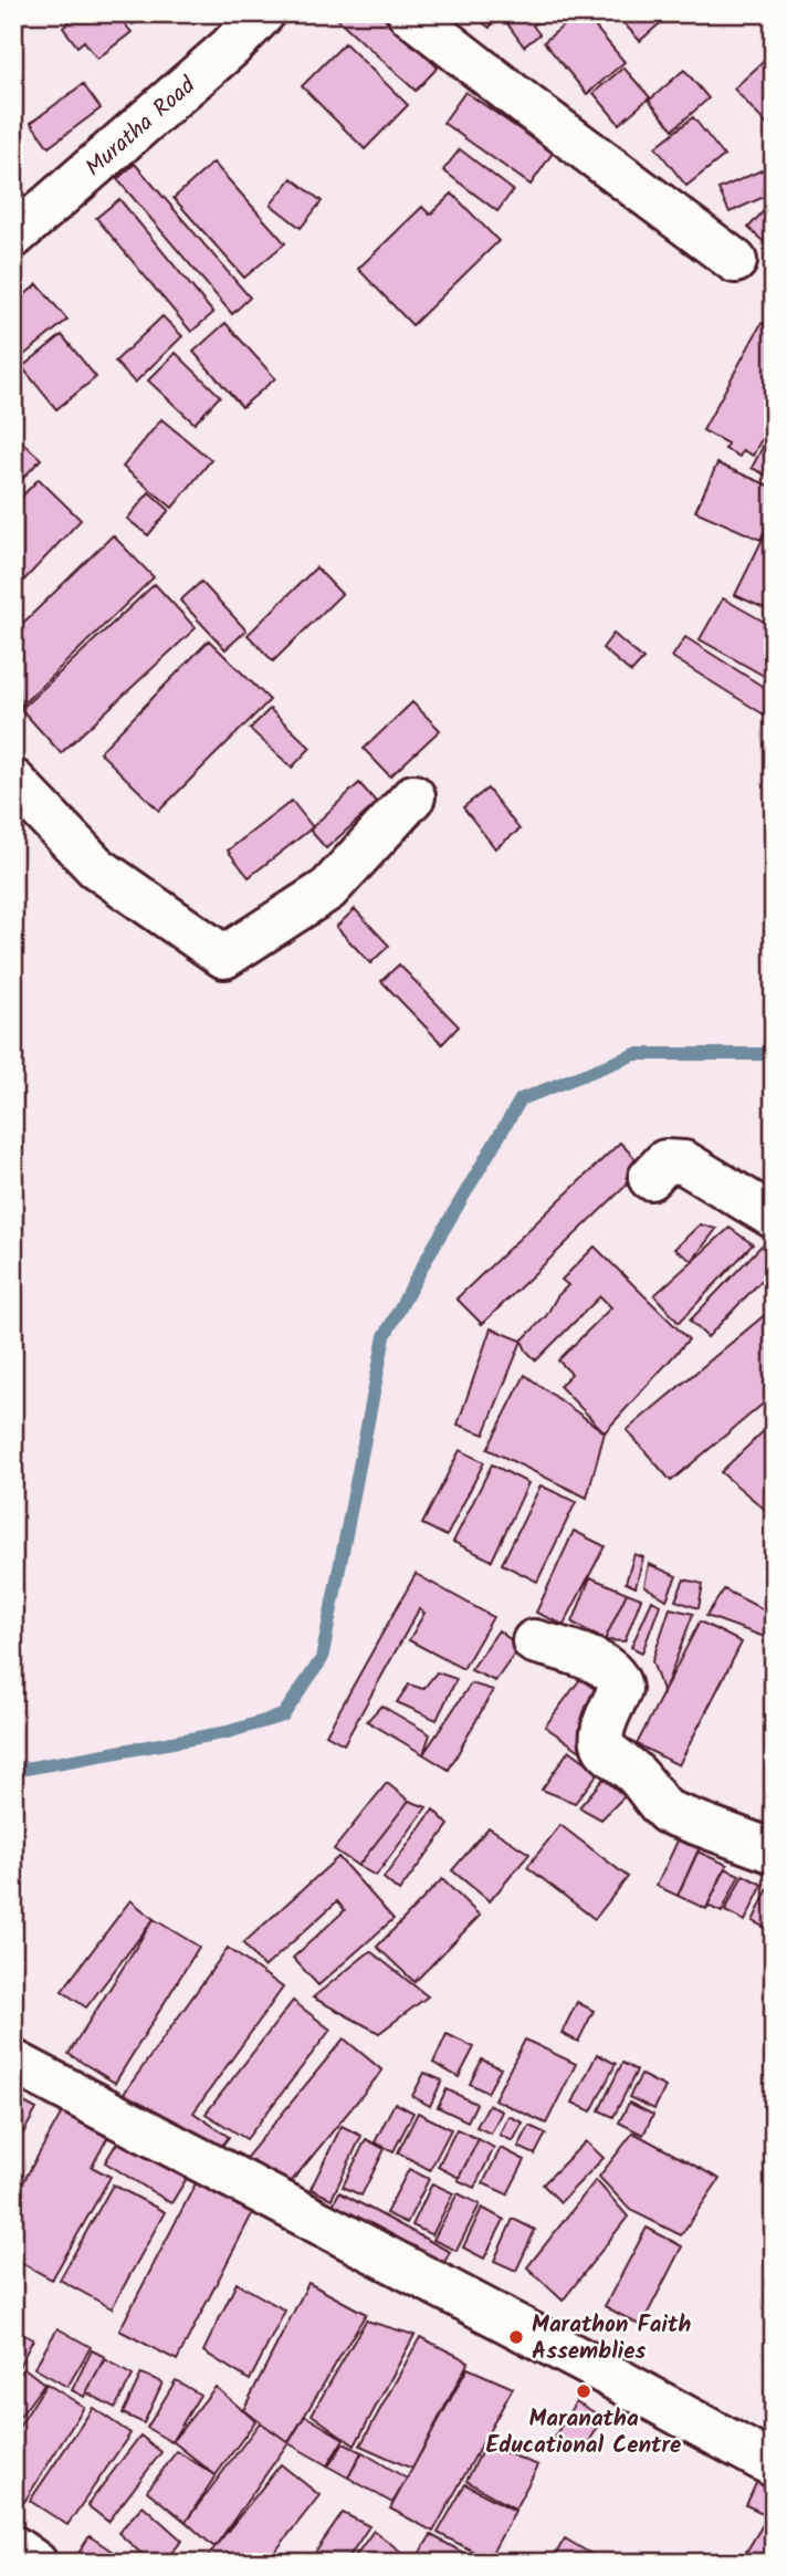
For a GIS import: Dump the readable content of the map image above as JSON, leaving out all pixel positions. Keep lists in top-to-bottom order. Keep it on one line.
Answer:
{"streets":{"street":["Muratha Road"]},"places":["Marathon Faith Assemblies","Maranatha Educational Centre"]}
